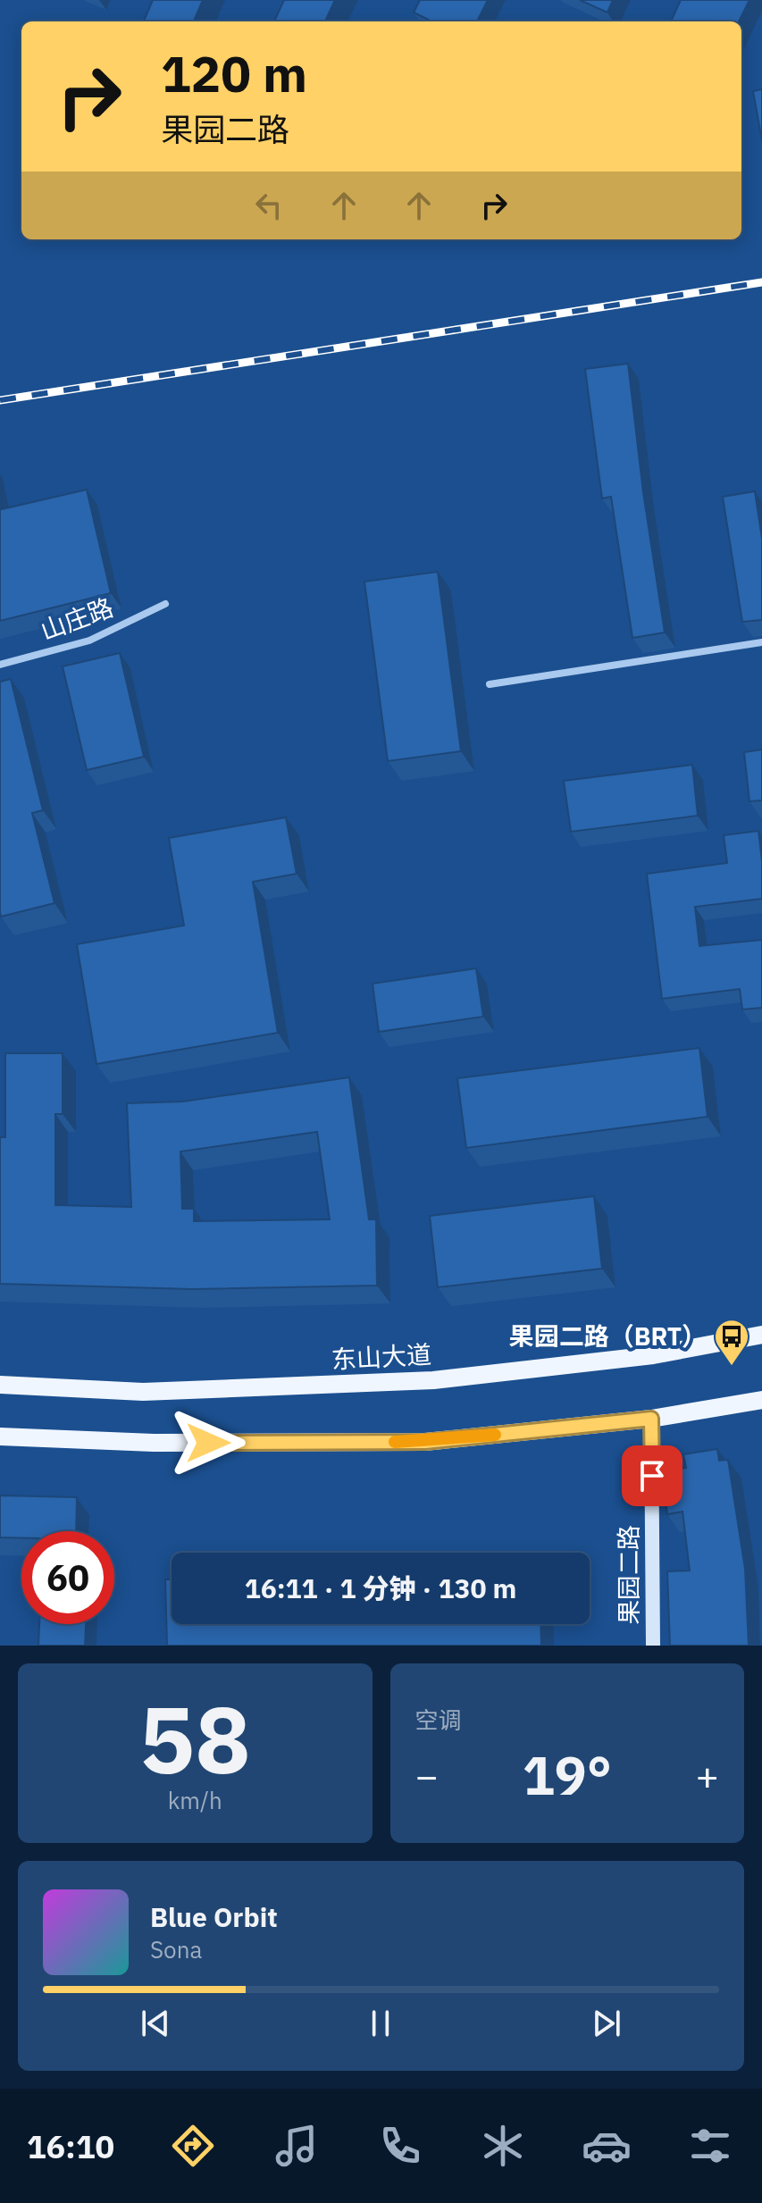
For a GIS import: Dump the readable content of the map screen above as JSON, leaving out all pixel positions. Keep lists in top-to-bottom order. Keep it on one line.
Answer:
{"streets":{"main road":["东山大道"],"street":["山庄路","果园二路"]},"places":{"bus stop":["果园二路（BRT）"]},"page":{"turn":["120 m","果园二路"],"limit":"60","trip":"16:11 · 1 分钟 · 130 m","tile":[["58","km/h"],"空调"],"heat":["−","19°","+"],"song":["Blue Orbit","Sona"],"tabs":"16:10"}}
